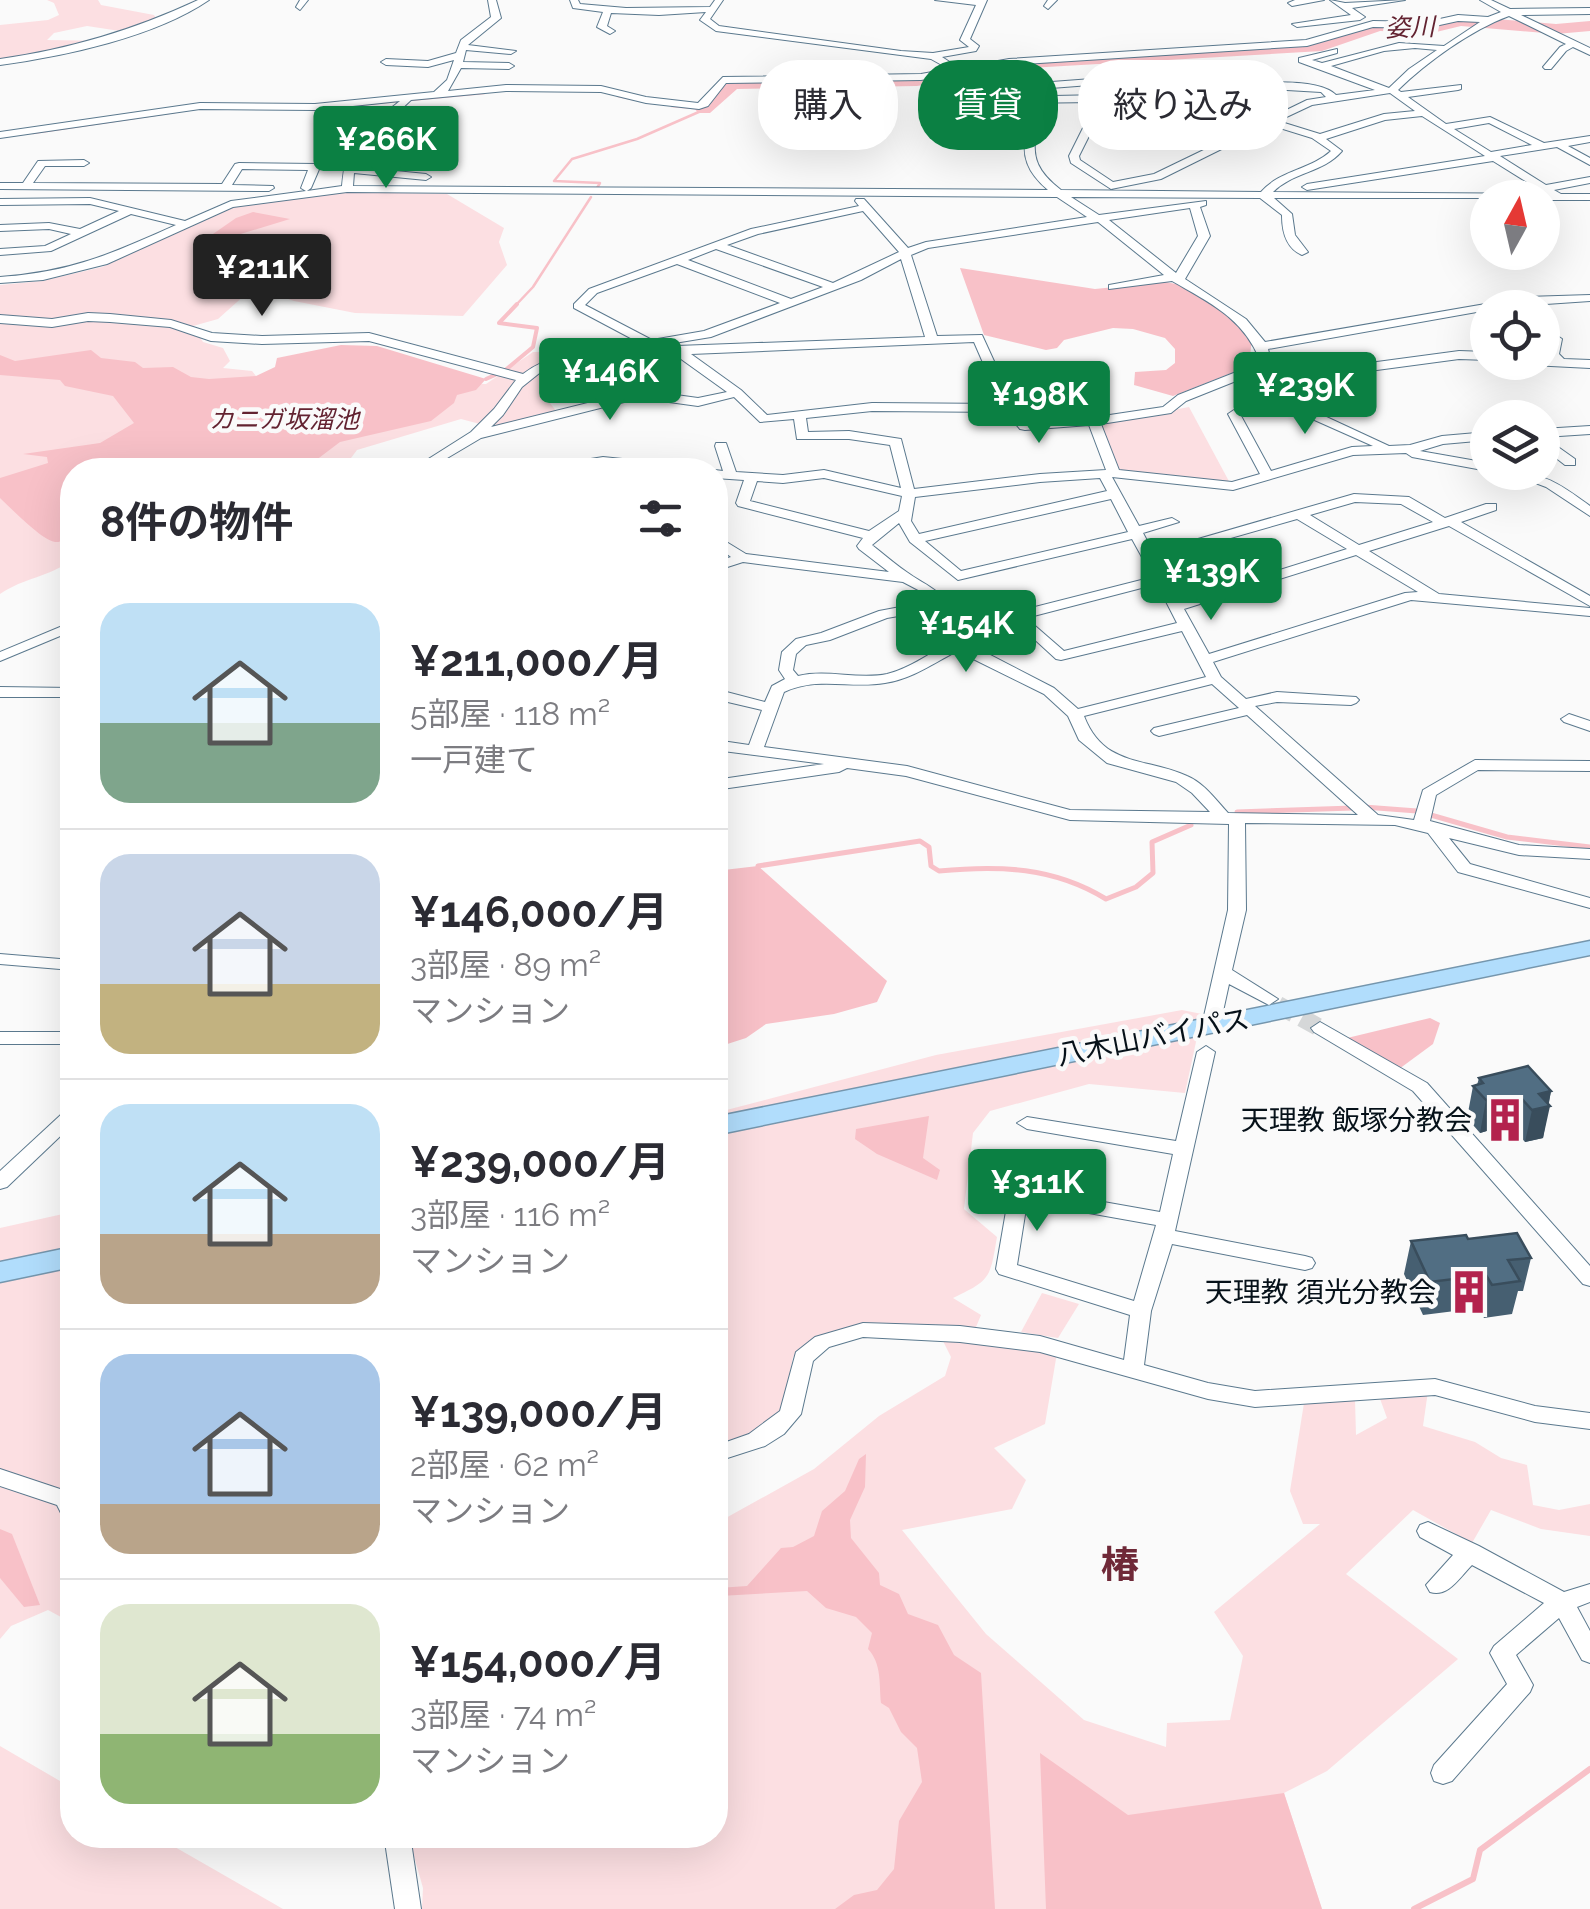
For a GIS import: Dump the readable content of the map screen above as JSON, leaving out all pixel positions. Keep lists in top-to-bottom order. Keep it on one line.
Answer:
{"streets":{"highway":["八木山バイパス"]},"districts":["椿"],"water":["姿川","カニガ坂溜池"],"places":{"building":["天理教 飯塚分教会","天理教 須光分教会"]},"north":"top","page":{"chip":["購入","賃貸","絞り込み"],"price":["¥266K","¥211K","¥146K","¥239K","¥198K","¥139K","¥154K","¥311K"],"heading":"8件の物件","list":[{"name":"¥211,000/月","note":"5部屋 · 118 m² · 一戸建て"},{"name":"¥146,000/月","note":"3部屋 · 89 m² · マンション"},{"name":"¥239,000/月","note":"3部屋 · 116 m² · マンション"},{"name":"¥139,000/月","note":"2部屋 · 62 m² · マンション"},{"name":"¥154,000/月","note":"3部屋 · 74 m² · マンション"}]}}
